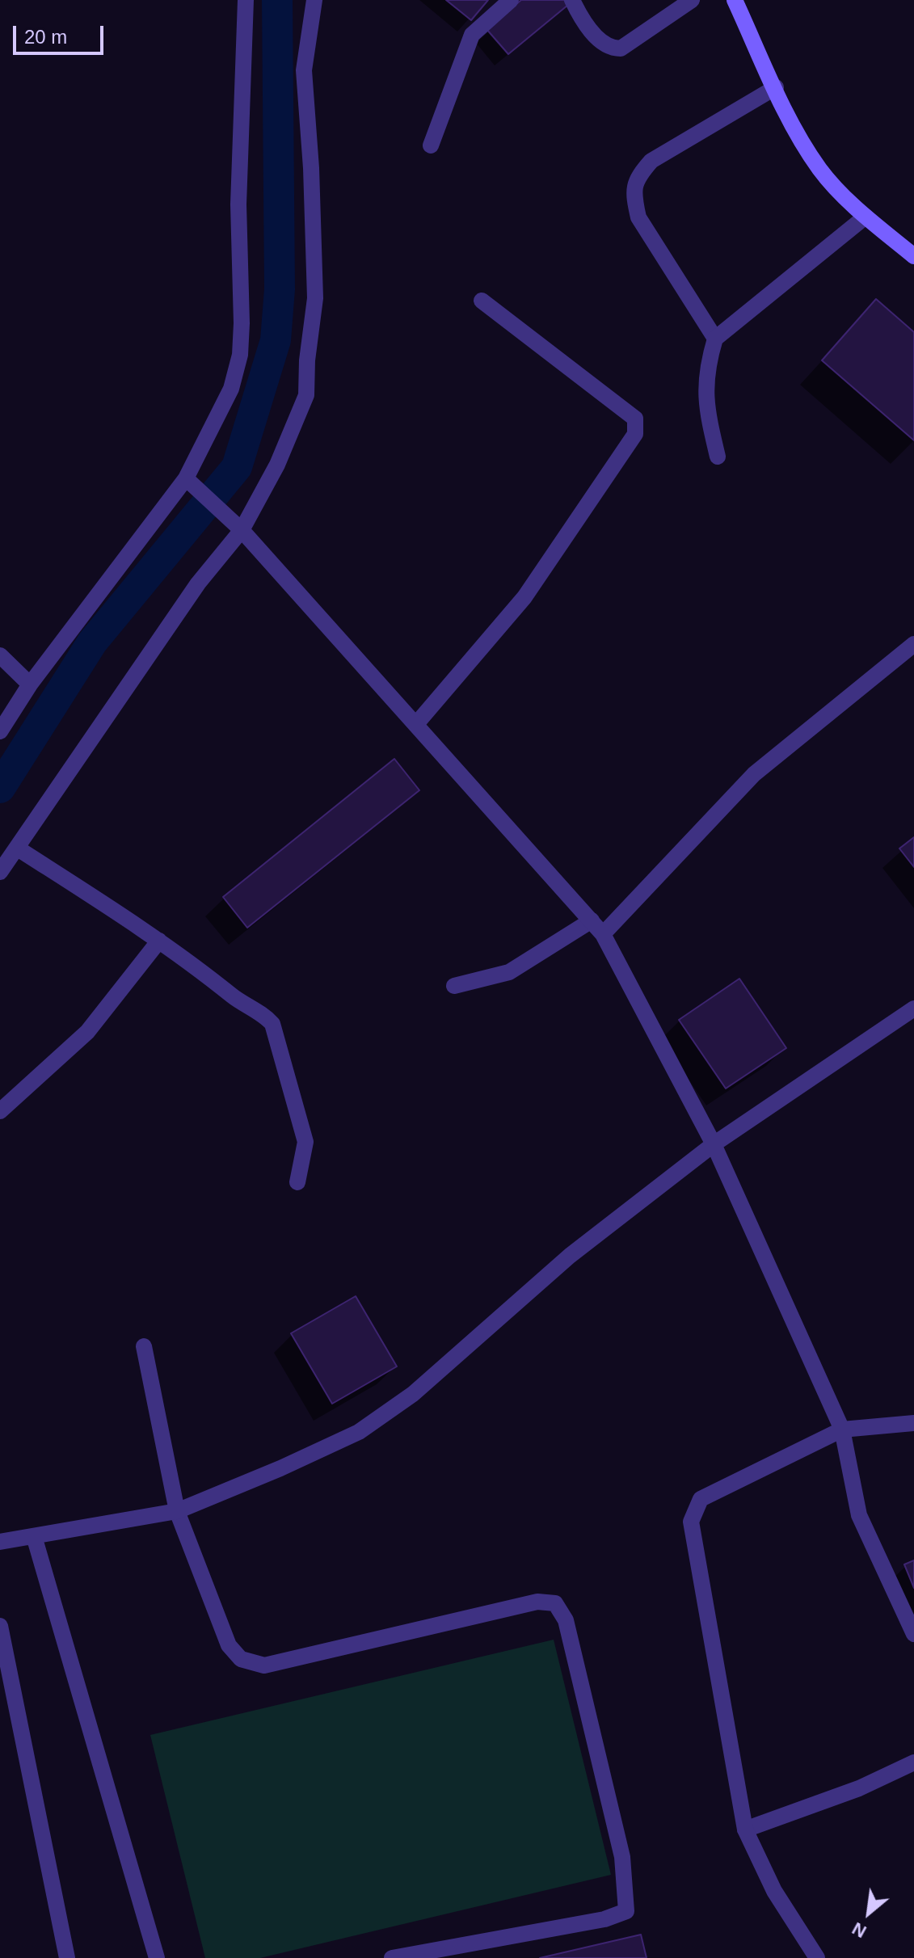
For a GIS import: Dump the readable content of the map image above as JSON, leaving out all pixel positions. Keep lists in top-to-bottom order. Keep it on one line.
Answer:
{"scale_bar":"20 m","north":"bottom left"}
